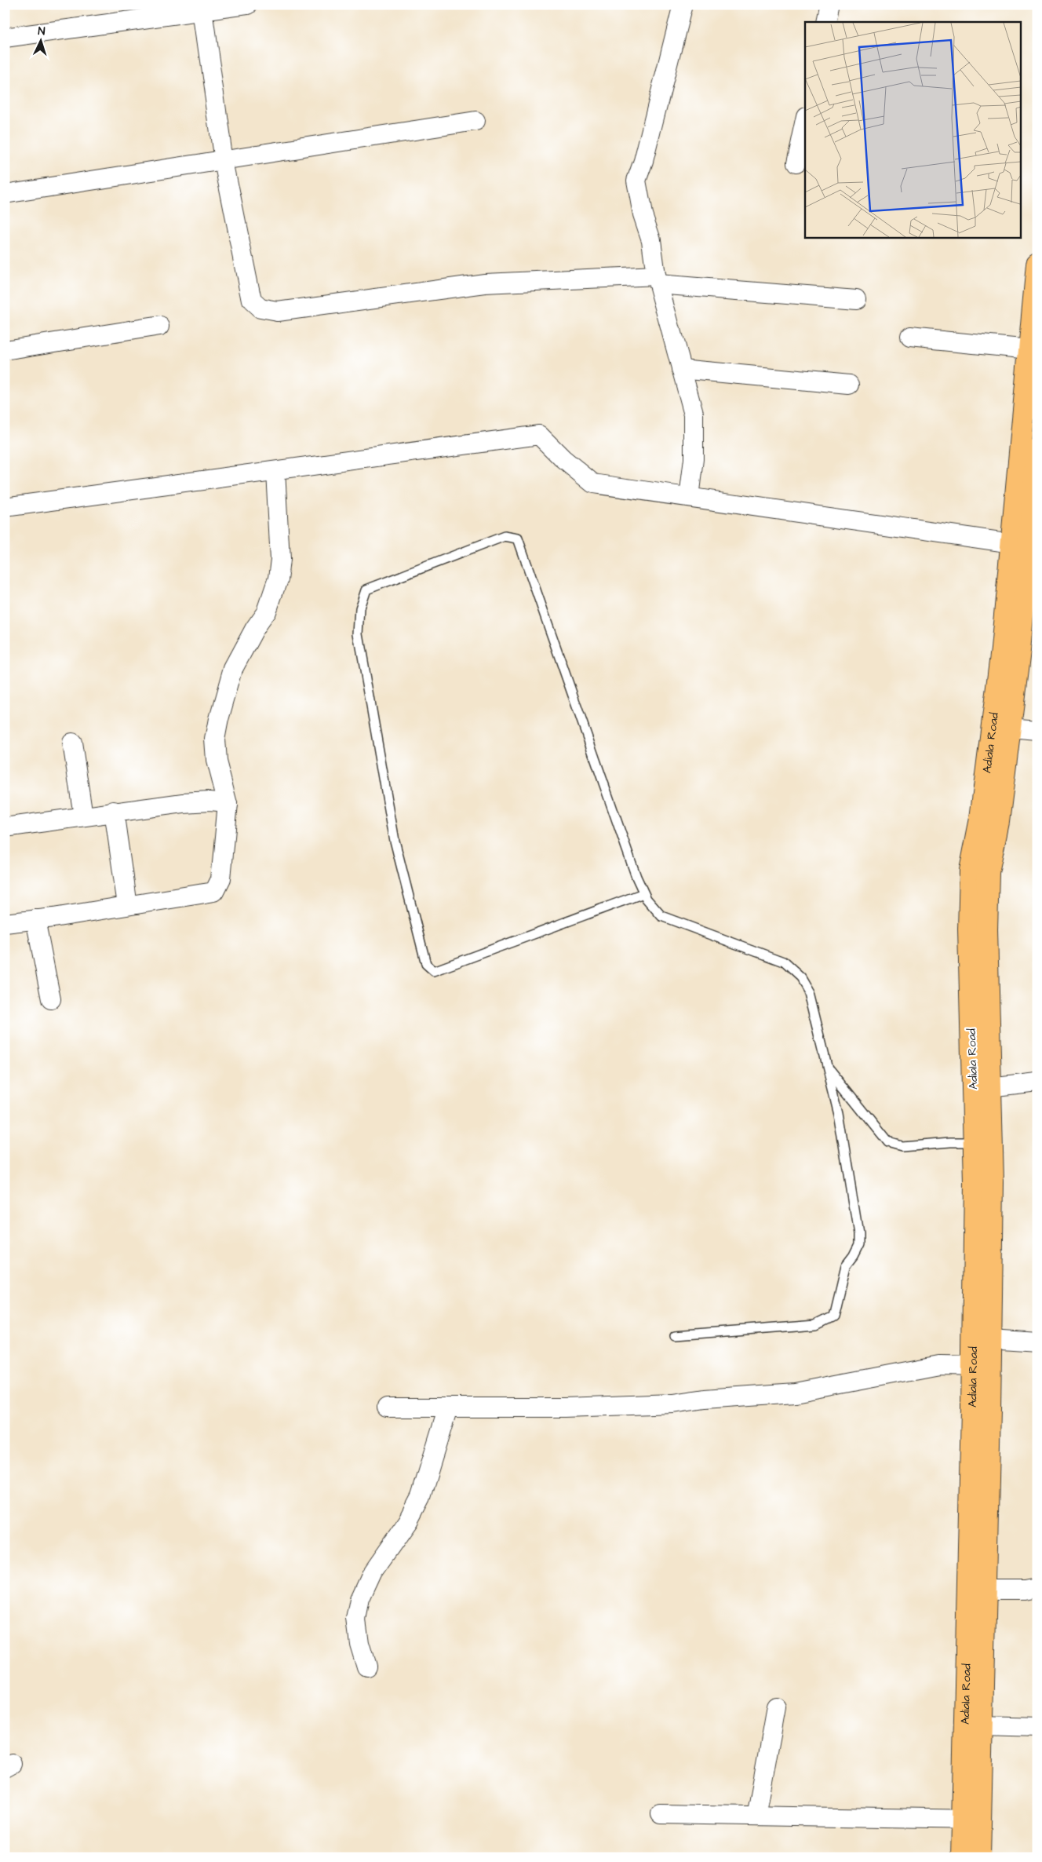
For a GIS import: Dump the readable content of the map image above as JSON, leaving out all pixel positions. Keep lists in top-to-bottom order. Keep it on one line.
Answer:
{"streets":{"main road":["Adiala Road"]},"north":"top"}
